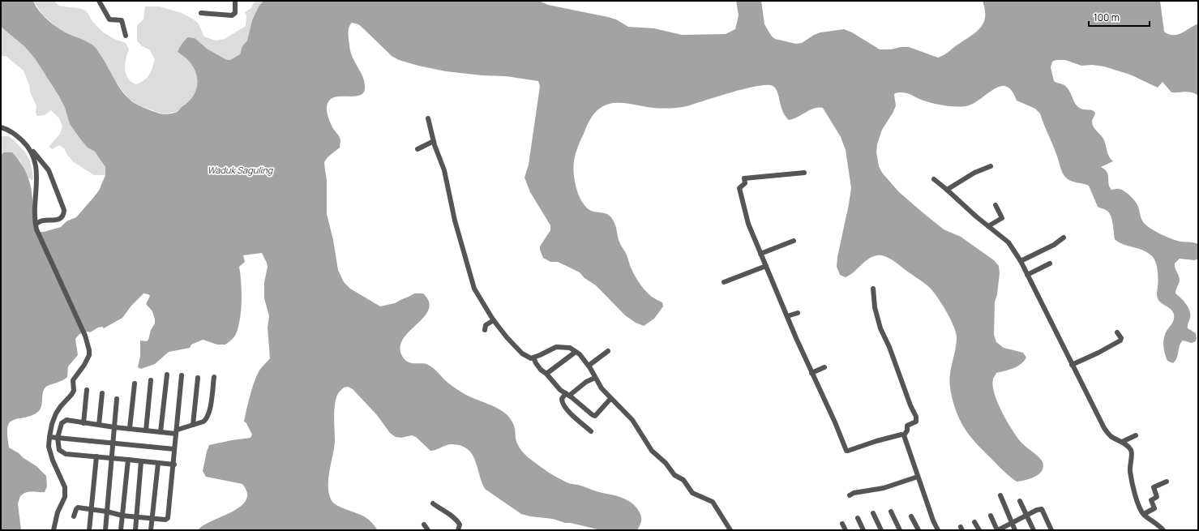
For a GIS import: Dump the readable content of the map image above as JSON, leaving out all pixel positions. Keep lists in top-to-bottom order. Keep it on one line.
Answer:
{"water":["Waduk Saguling"],"scale_bar":"100 m"}
